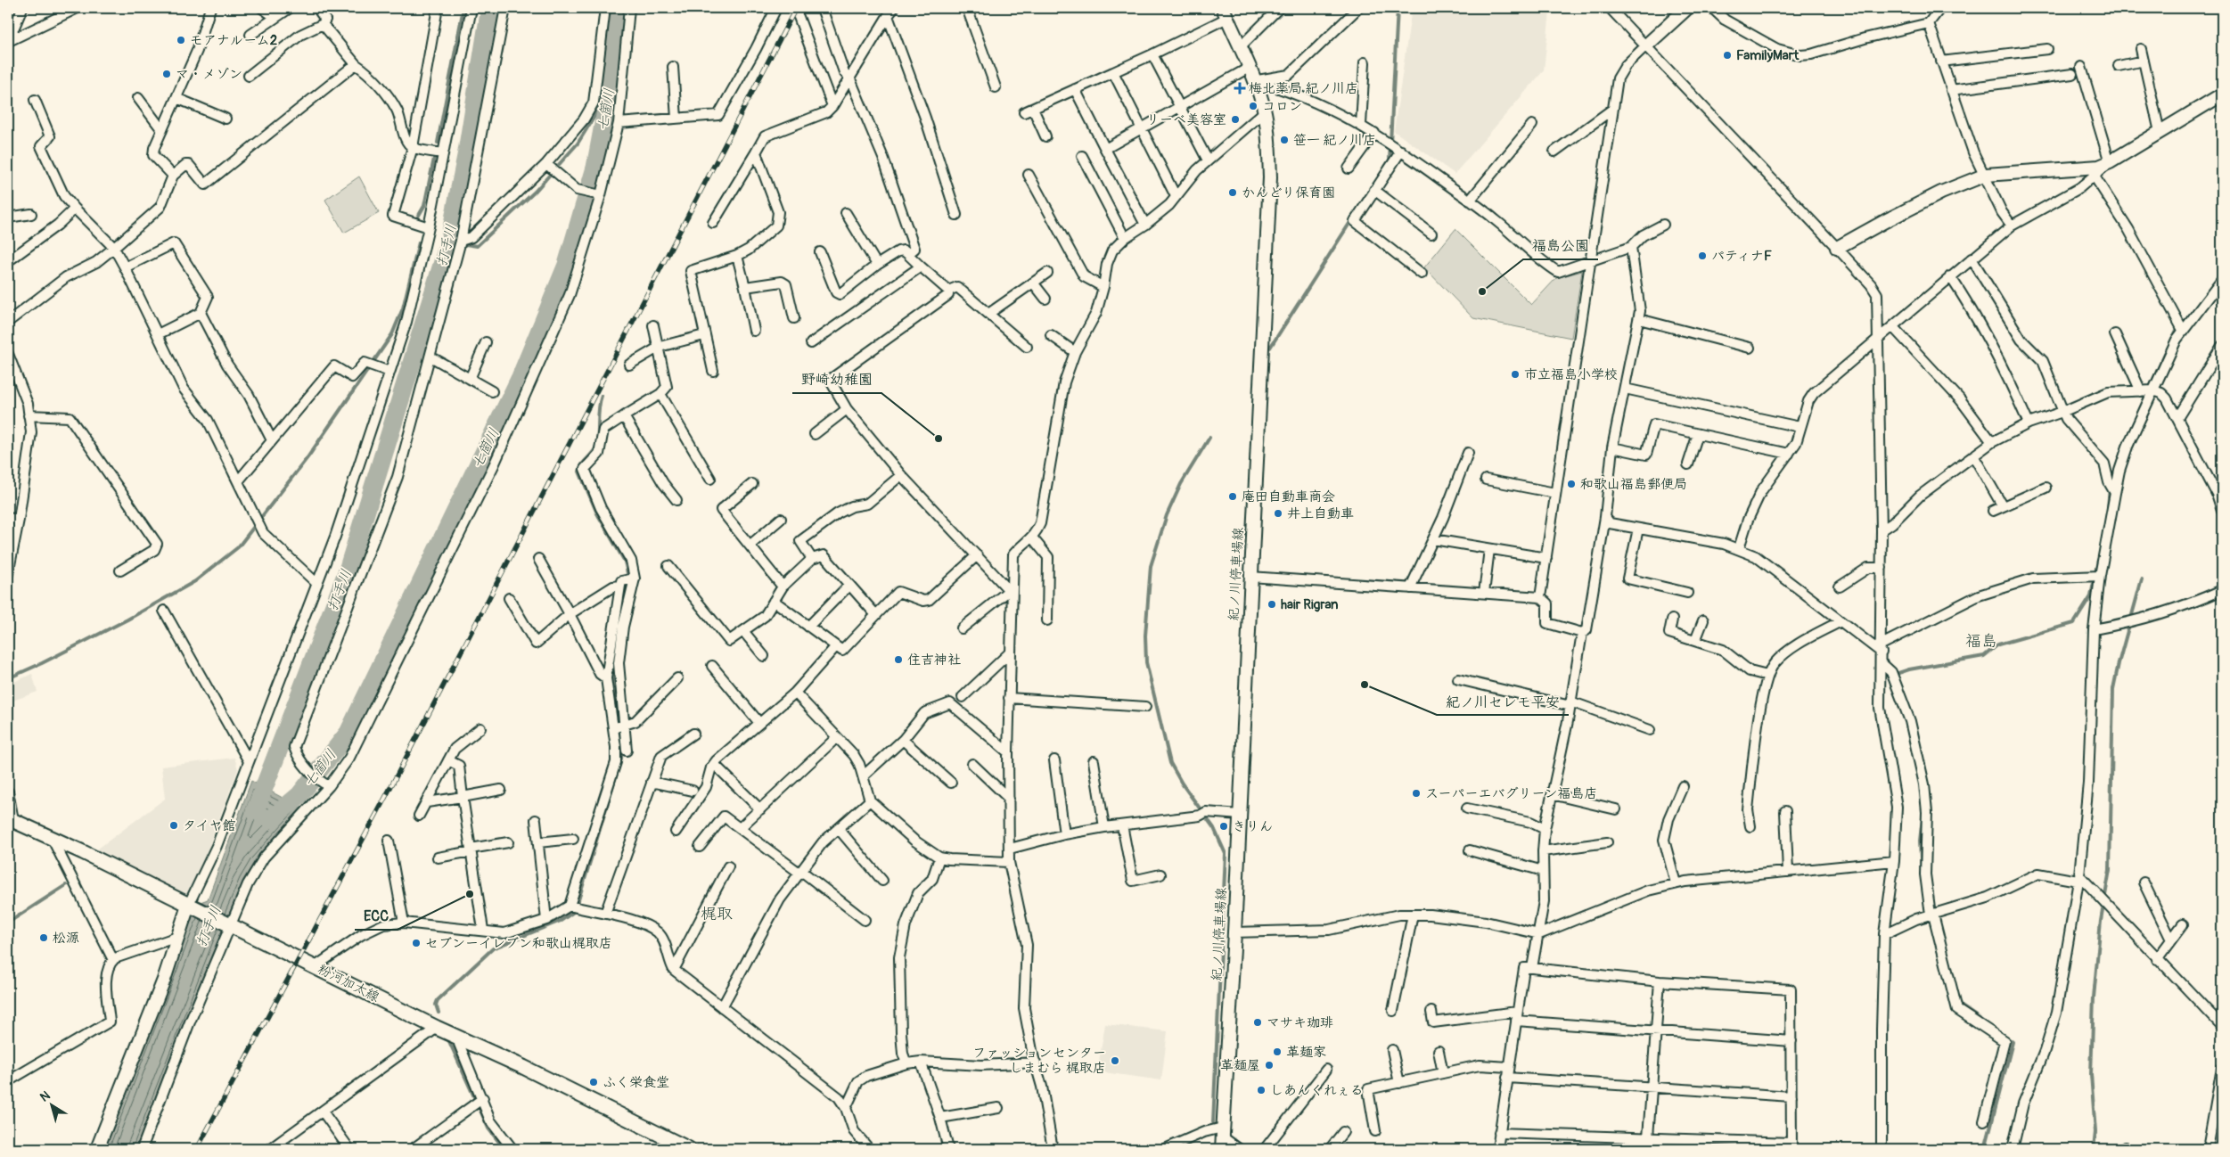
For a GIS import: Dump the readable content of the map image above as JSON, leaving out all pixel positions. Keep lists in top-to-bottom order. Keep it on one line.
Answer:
{"streets":{"main road":["紀ノ川停車場線","粉河加太線"]},"districts":["福島","梶取"],"water":["七箇川","打手川"],"places":{"other":["モアナルーム2","FamilyMart","マ・メゾン","コロン","リーベ美容室","笹一 紀ノ川店","かんどり保育園","パティナF","福島公園","市立福島小学校","野崎幼稚園","和歌山福島郵便局","庵田自動車商会","井上自動車","hair Rigran","住吉神社","紀ノ川セレモ平安","スーパーエバグリーン福島店","タイヤ館","きりん","ECC","松源","セブンーイレブン和歌山梶取店","マサキ珈琲","革麺家","ファッションセンター しまむら 梶取店","革麺屋","ふく栄食堂","しあんくれぇる"],"health":["梅北薬局 紀ノ川店"]},"north":"top left"}
